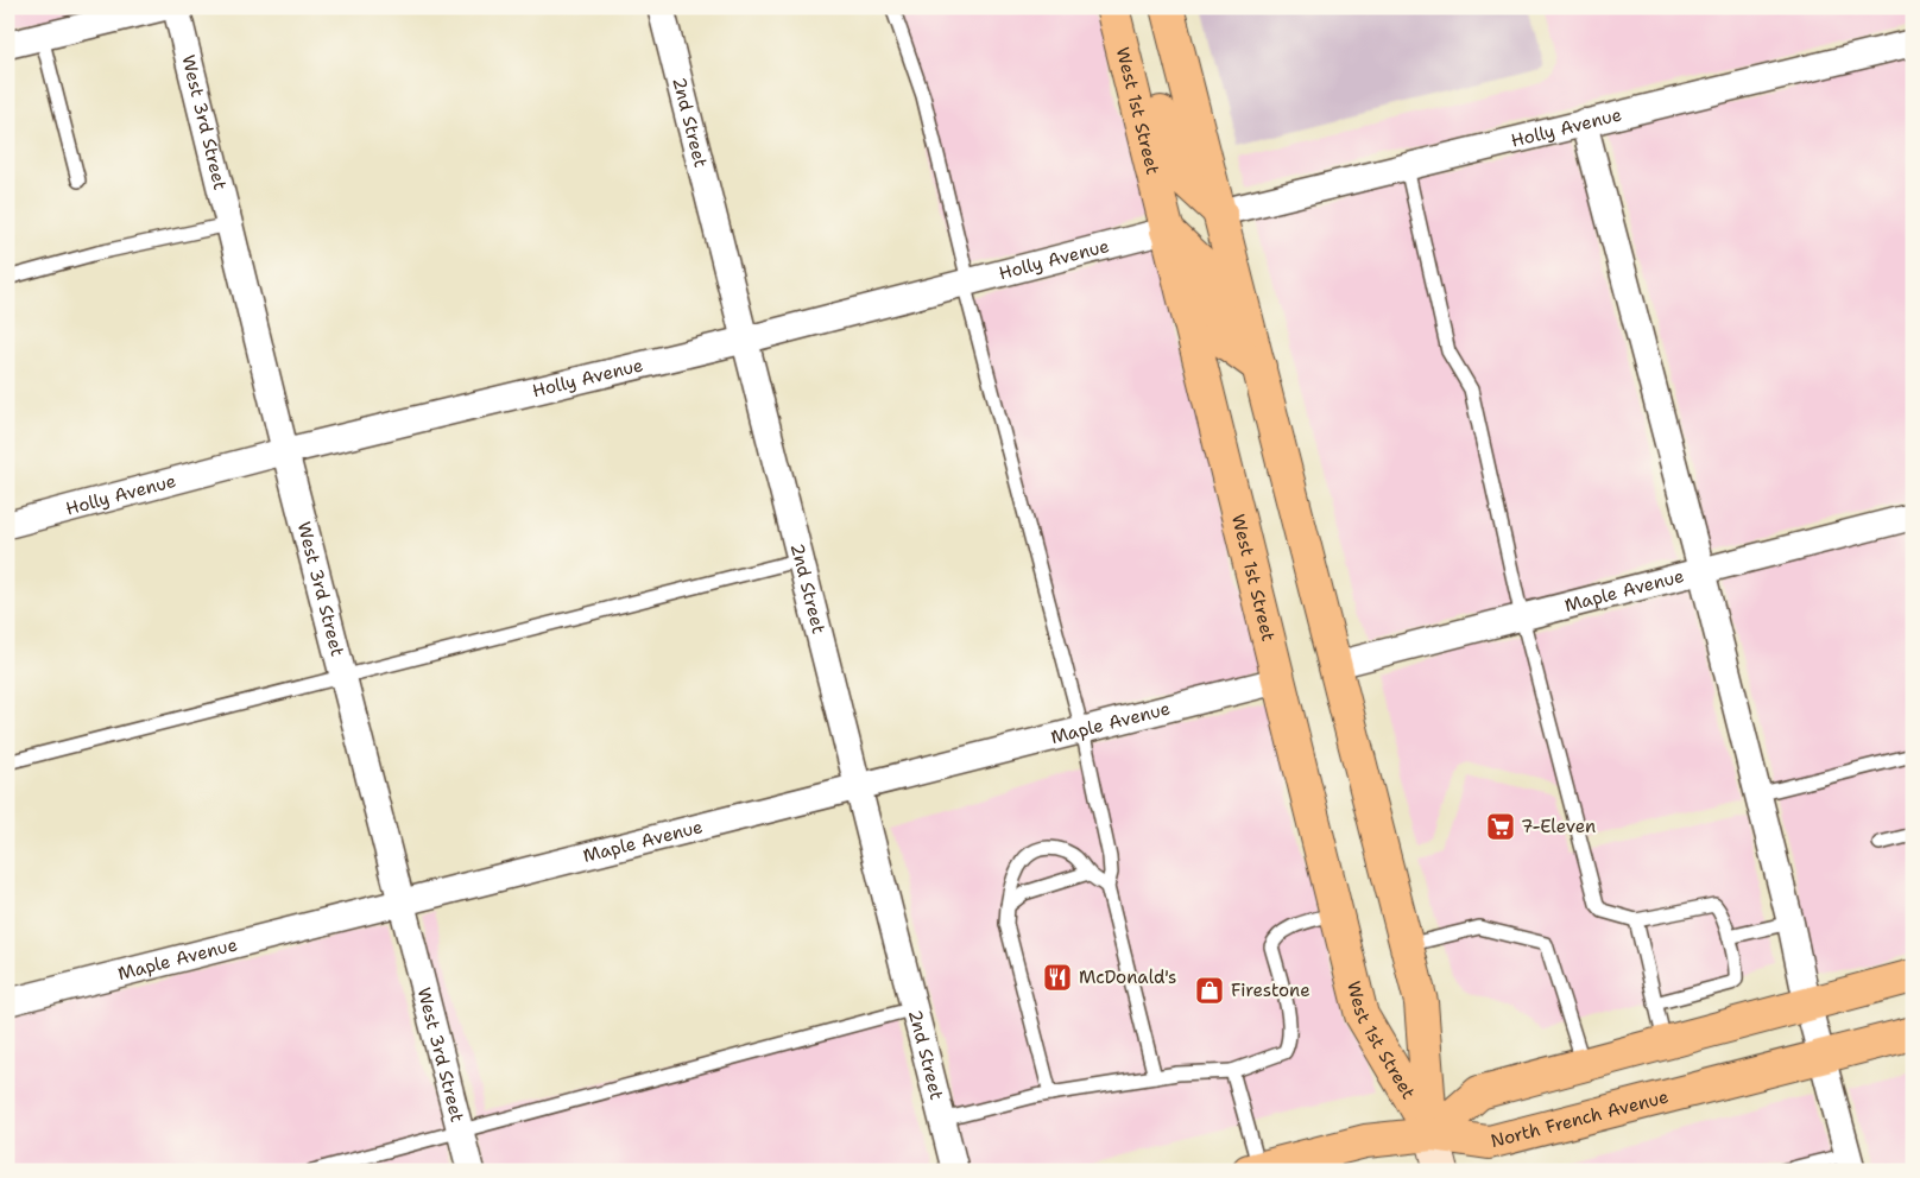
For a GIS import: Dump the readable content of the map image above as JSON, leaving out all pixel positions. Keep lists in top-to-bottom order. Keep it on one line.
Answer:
{"streets":{"main road":["West 1st Street","North French Avenue"],"street":["2nd Street","West 3rd Street","Holly Avenue","Maple Avenue"]},"crossings":[["West 1st Street","Holly Avenue"],["West 1st Street","Maple Avenue"],["West 1st Street","North French Avenue"],["2nd Street","Holly Avenue"],["2nd Street","Maple Avenue"],["West 3rd Street","Holly Avenue"],["West 3rd Street","Maple Avenue"]],"places":{"supermarket":["7-Eleven"],"restaurant":["McDonald's"],"shop":["Firestone"]}}
